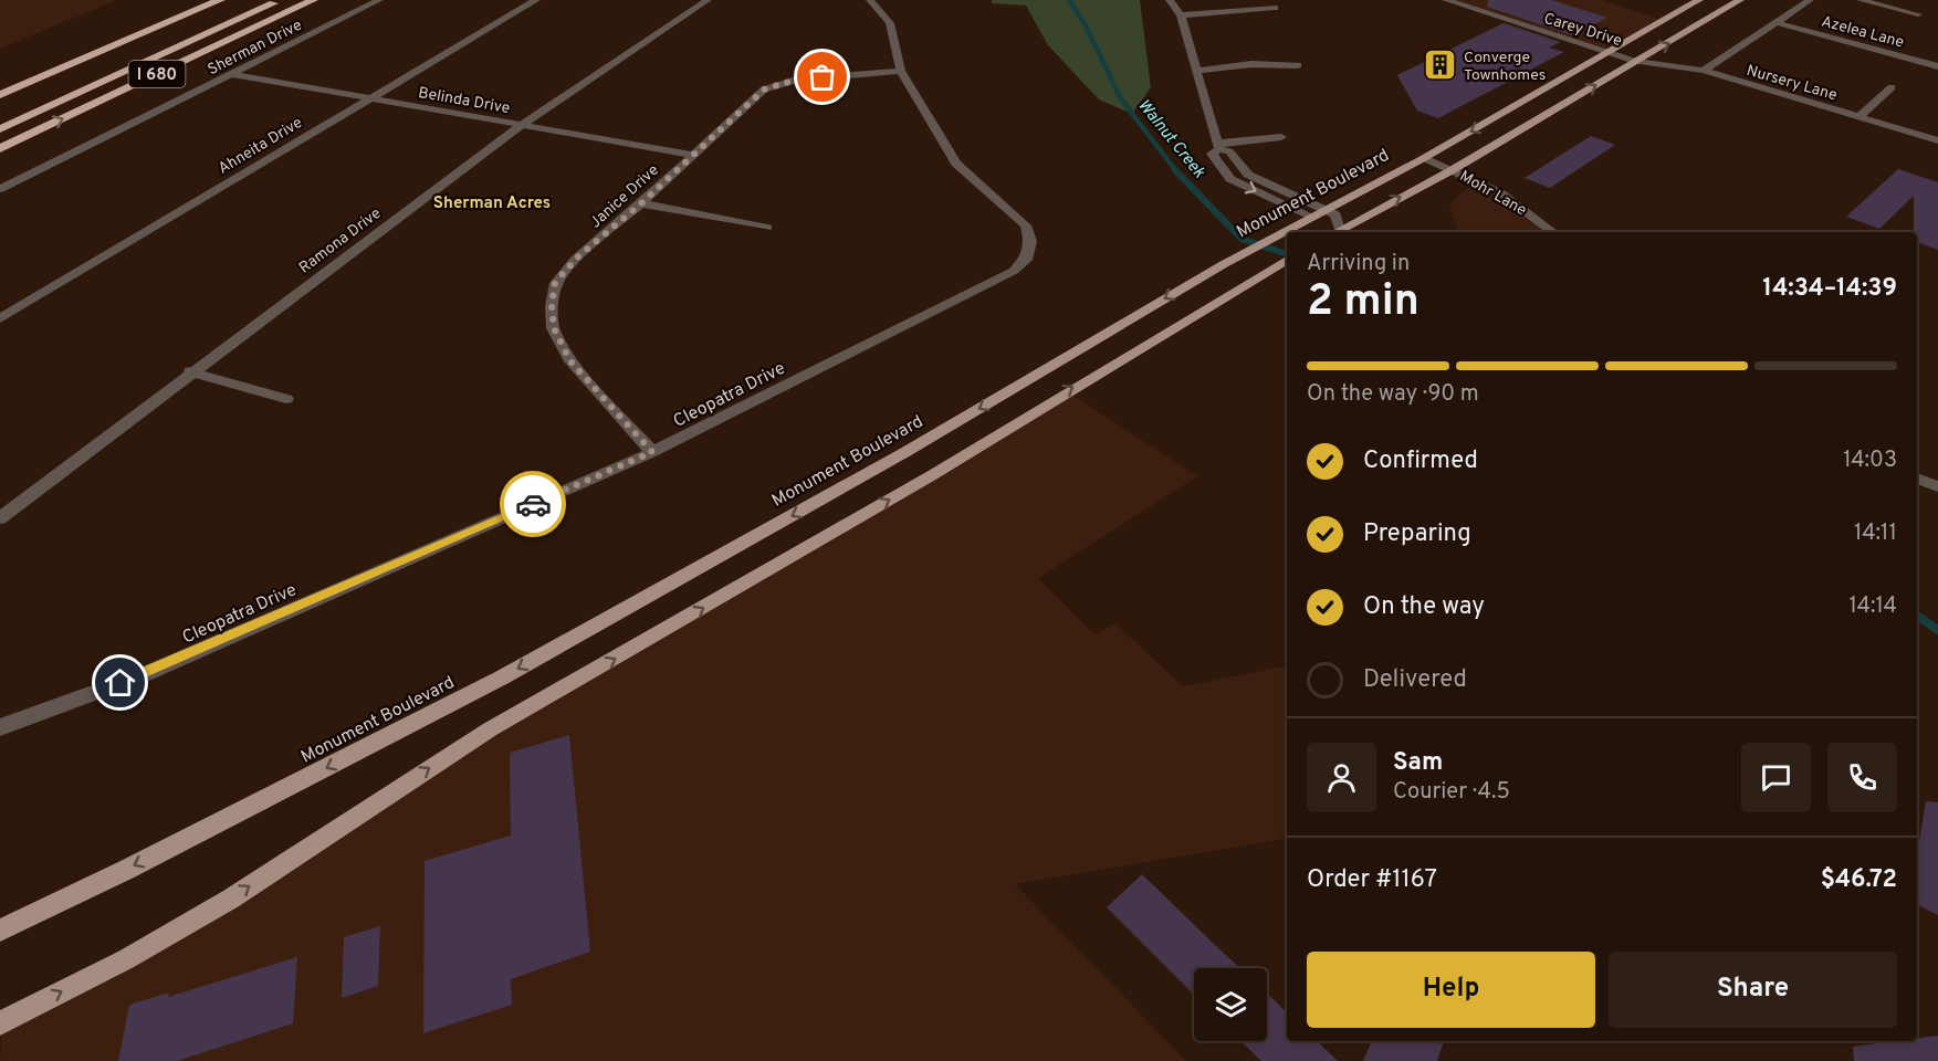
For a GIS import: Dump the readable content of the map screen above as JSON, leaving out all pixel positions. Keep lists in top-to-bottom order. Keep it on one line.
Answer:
{"streets":{"highway":["I 680"],"main road":["Monument Boulevard"],"street":["Carey Drive","Azelea Lane","Sherman Drive","Nursery Lane","Belinda Drive","Ahneita Drive","Mohr Lane","Janice Drive","Ramona Drive","Cleopatra Drive"]},"crossings":[["Carey Drive","Nursery Lane"],["Carey Drive","Monument Boulevard"],["Sherman Drive","Belinda Drive"],["Belinda Drive","Ahneita Drive"],["Belinda Drive","Janice Drive"],["Belinda Drive","Ramona Drive"],["Monument Boulevard","Mohr Lane"],["Janice Drive","Cleopatra Drive"]],"districts":["Sherman Acres"],"water":["Walnut Creek"],"places":{"building":["Converge Townhomes"]},"page":{"heading":["2 min","Arriving in","14:34–14:39"],"panel":["Sam","Courier · 4.5","Order #1167","$46.72"],"bar":"On the way · 90 m","list":[["Confirmed","14:03"],["Preparing","14:11"],["On the way","14:14"],"Delivered"],"buttons":["Help","Share"]}}
